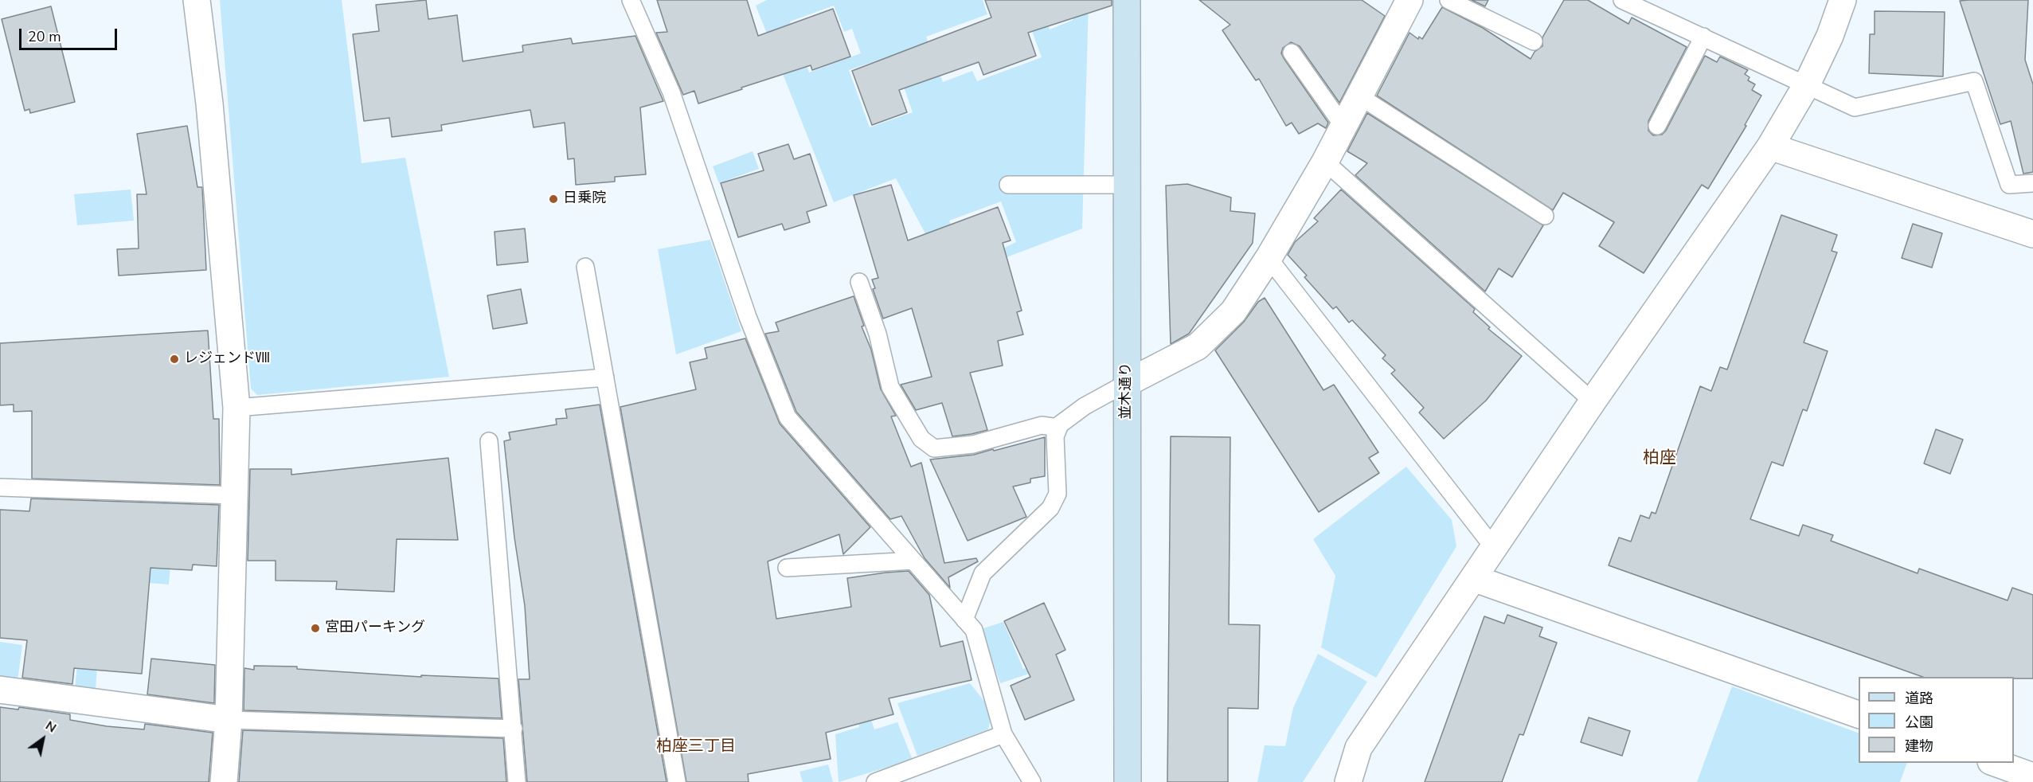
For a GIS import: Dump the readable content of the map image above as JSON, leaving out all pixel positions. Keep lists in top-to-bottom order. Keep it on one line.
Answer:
{"streets":{"street":["並木通り"]},"districts":["柏座","柏座三丁目"],"places":["日乗院","レジェンドⅧ","宮田パーキング"],"legend":["道路","公園","建物"],"scale_bar":"20 m","north":"top right"}
